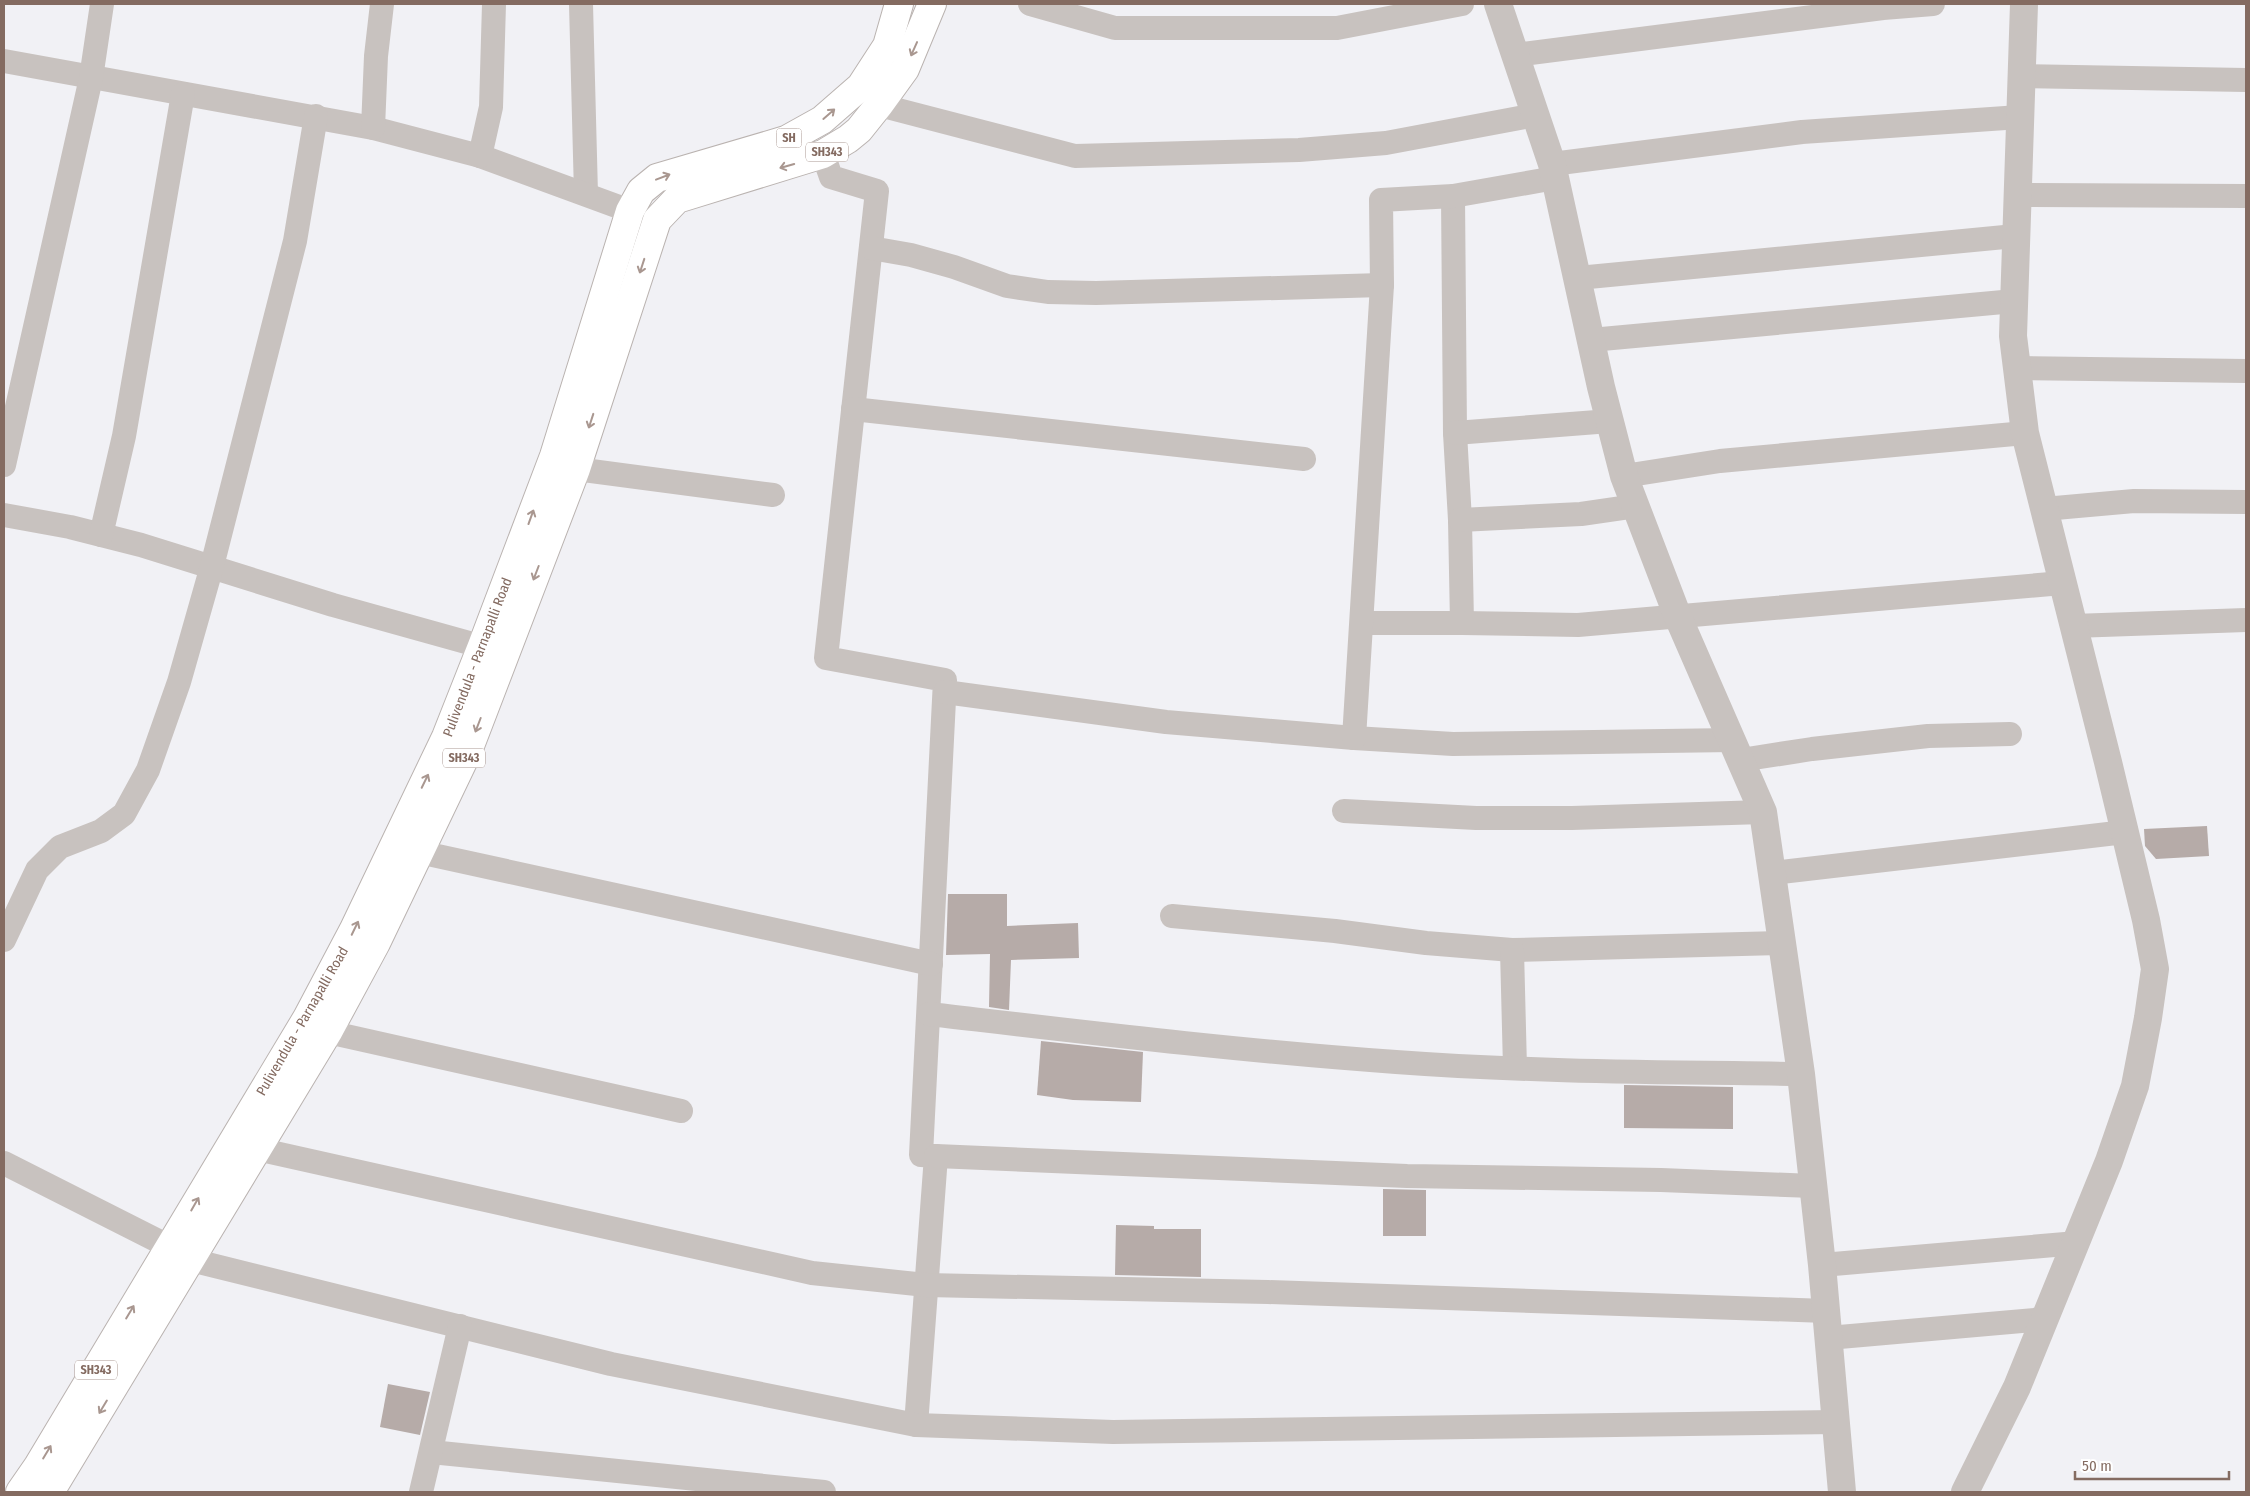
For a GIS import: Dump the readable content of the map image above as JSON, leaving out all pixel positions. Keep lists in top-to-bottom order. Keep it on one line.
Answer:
{"streets":{"main road":["SH","SH343","Pulivendula - Parnapalli Road"]},"scale_bar":"50 m"}
